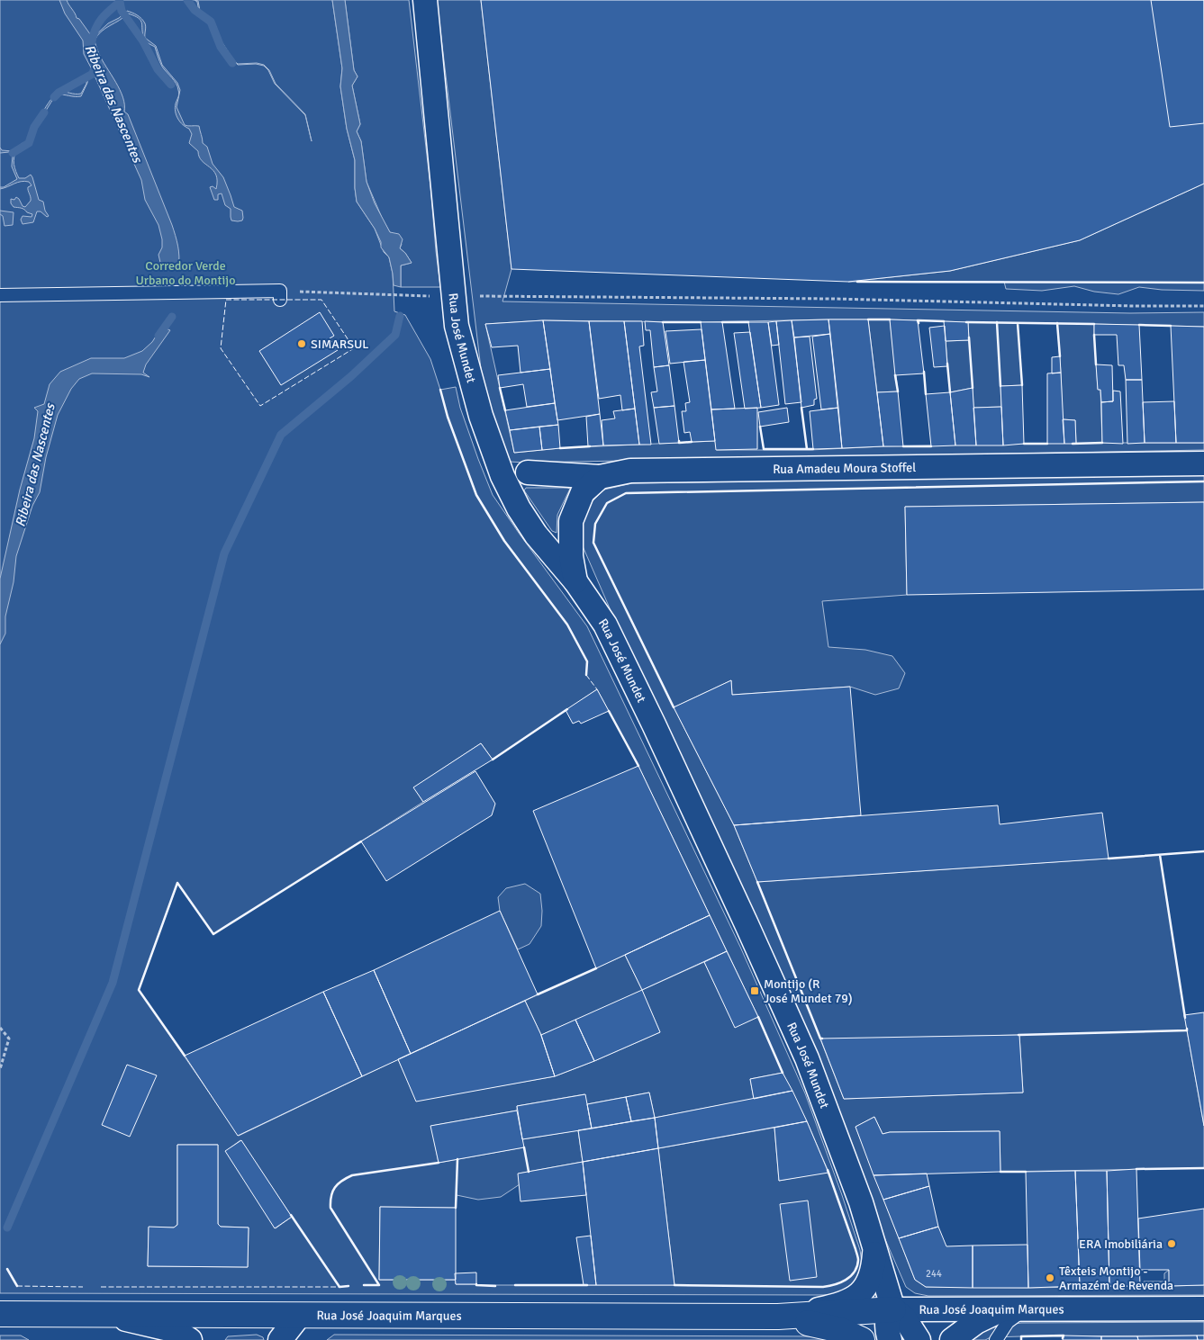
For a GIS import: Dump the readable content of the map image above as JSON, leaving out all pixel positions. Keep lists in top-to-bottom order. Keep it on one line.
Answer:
{"streets":{"main road":["Rua José Joaquim Marques"],"street":["Rua José Mundet","Rua Amadeu Moura Stoffel"]},"crossings":[["Rua José Mundet","Rua José Joaquim Marques"]],"water":["Ribeira das Nascentes"],"parks":["Corredor Verde Urbano do Montijo"],"places":{"other":["SIMARSUL","ERA Imobiliária","Têxteis Montijo - Armazém de Revenda"],"transit":["Montijo (R José Mundet 79)"]},"house_numbers":["244"]}
